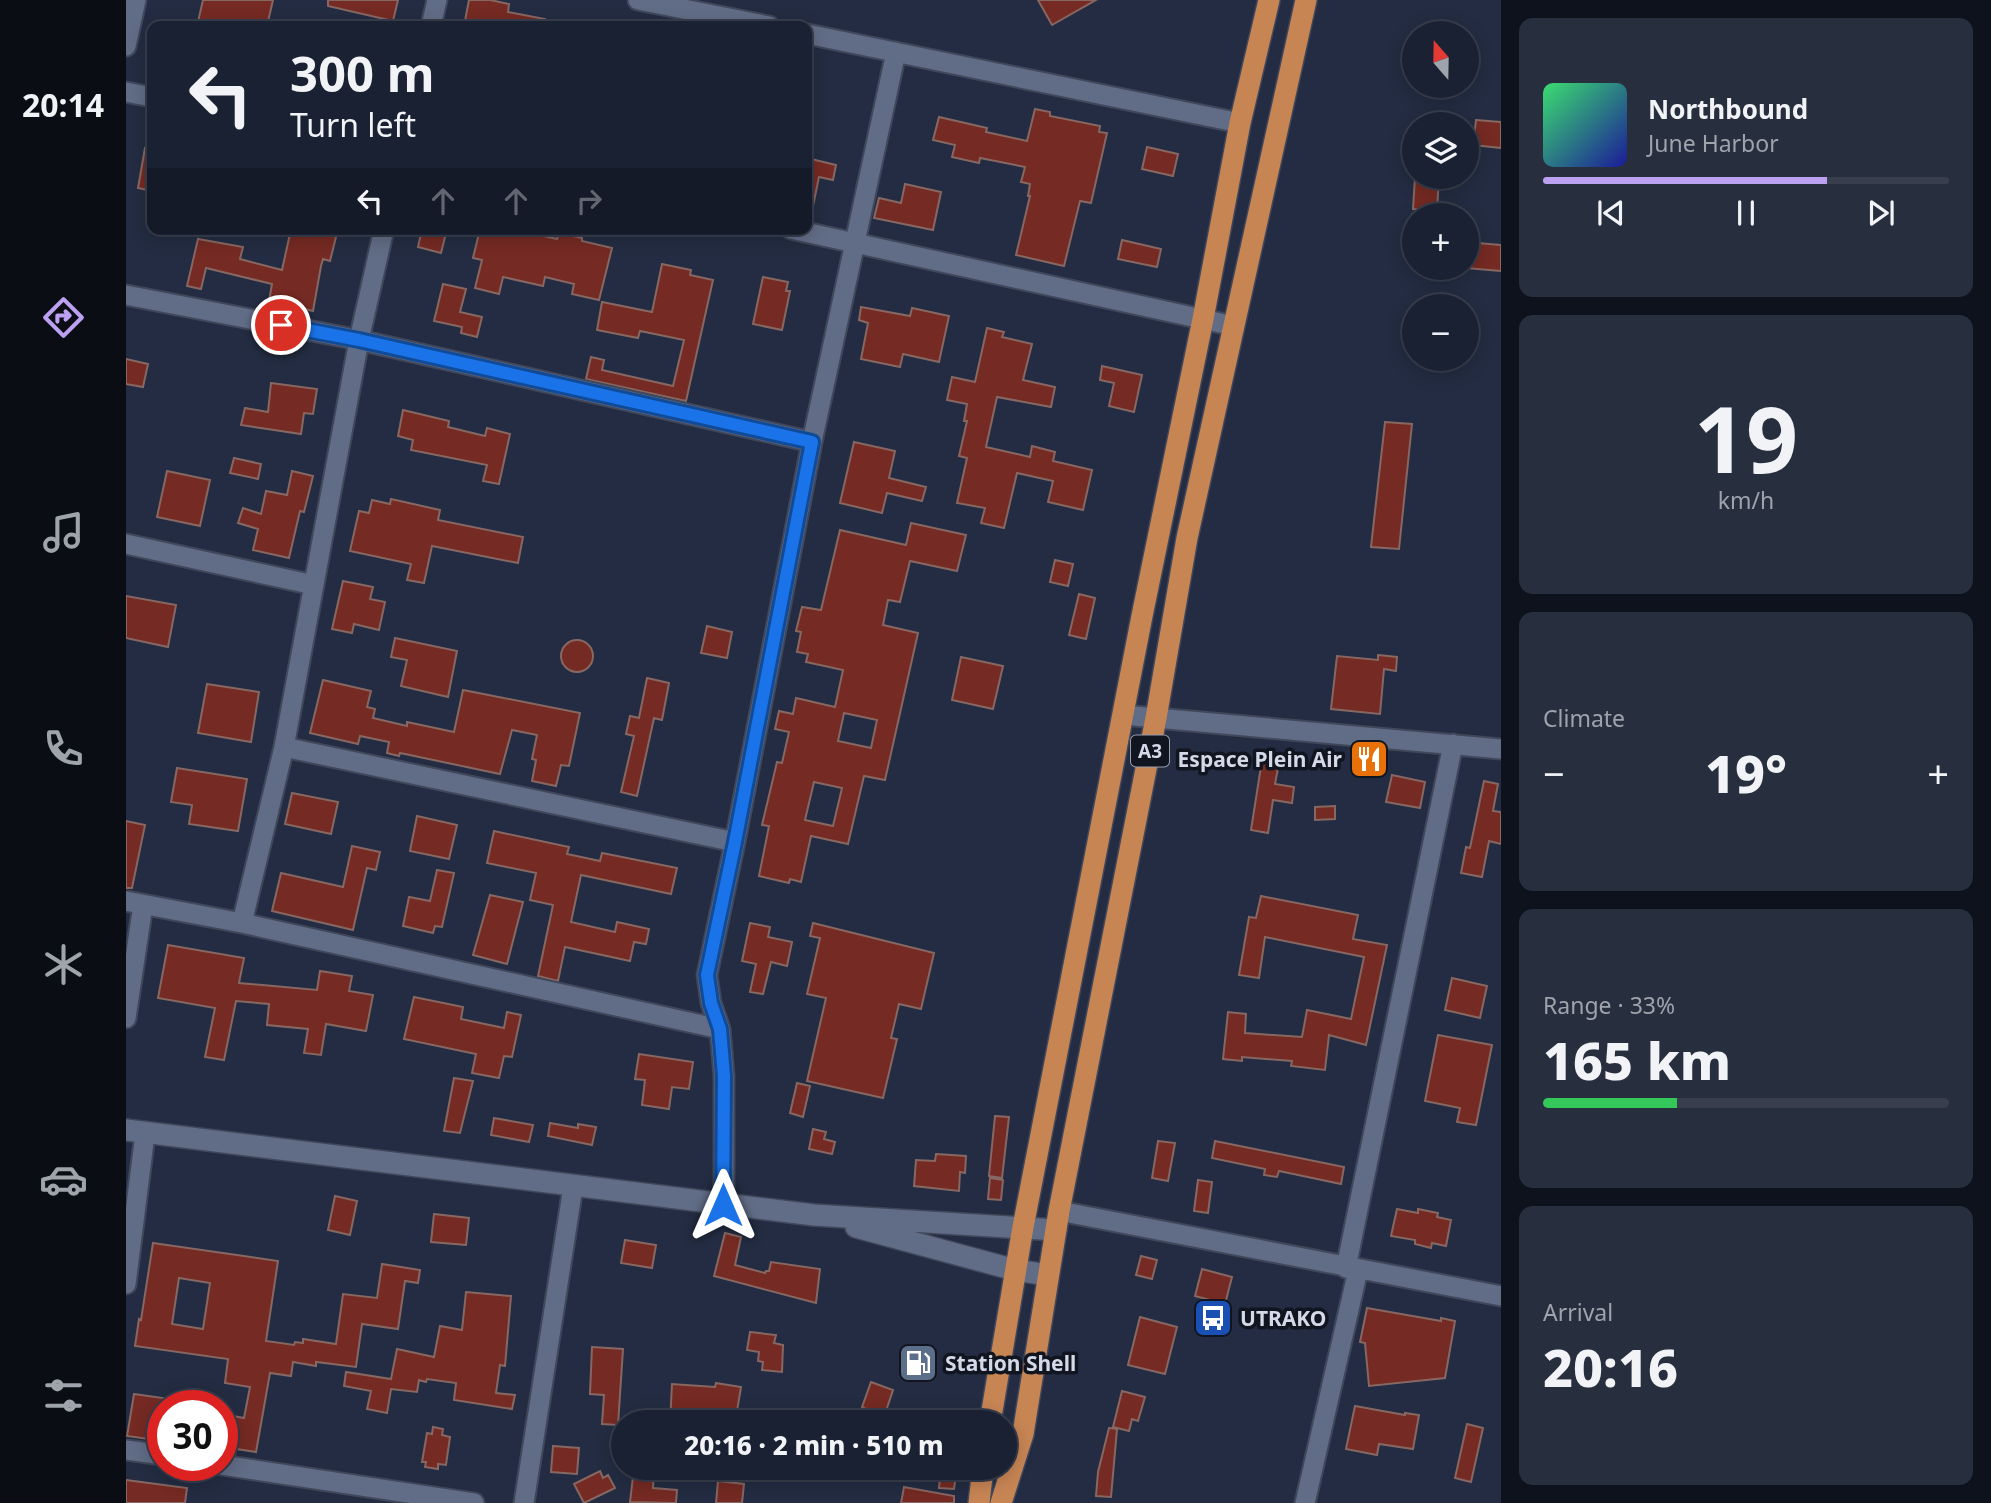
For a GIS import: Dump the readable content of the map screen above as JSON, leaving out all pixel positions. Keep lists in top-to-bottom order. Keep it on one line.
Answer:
{"streets":{"highway":["A3"]},"places":{"restaurant":["Espace Plein Air"],"bus stop":["UTRAKO"],"fuel station":["Station Shell"]},"north":"top","page":{"tabs":"20:14","map_buttons":["+","−"],"turn":["300 m","Turn left"],"song":["Northbound","June Harbor"],"tile":[["19","km/h"],"Climate",["Range · 33%","165 km"],["Arrival","20:16"]],"heat":["−","19°","+"],"limit":"30","trip":"20:16 · 2 min · 510 m"}}
